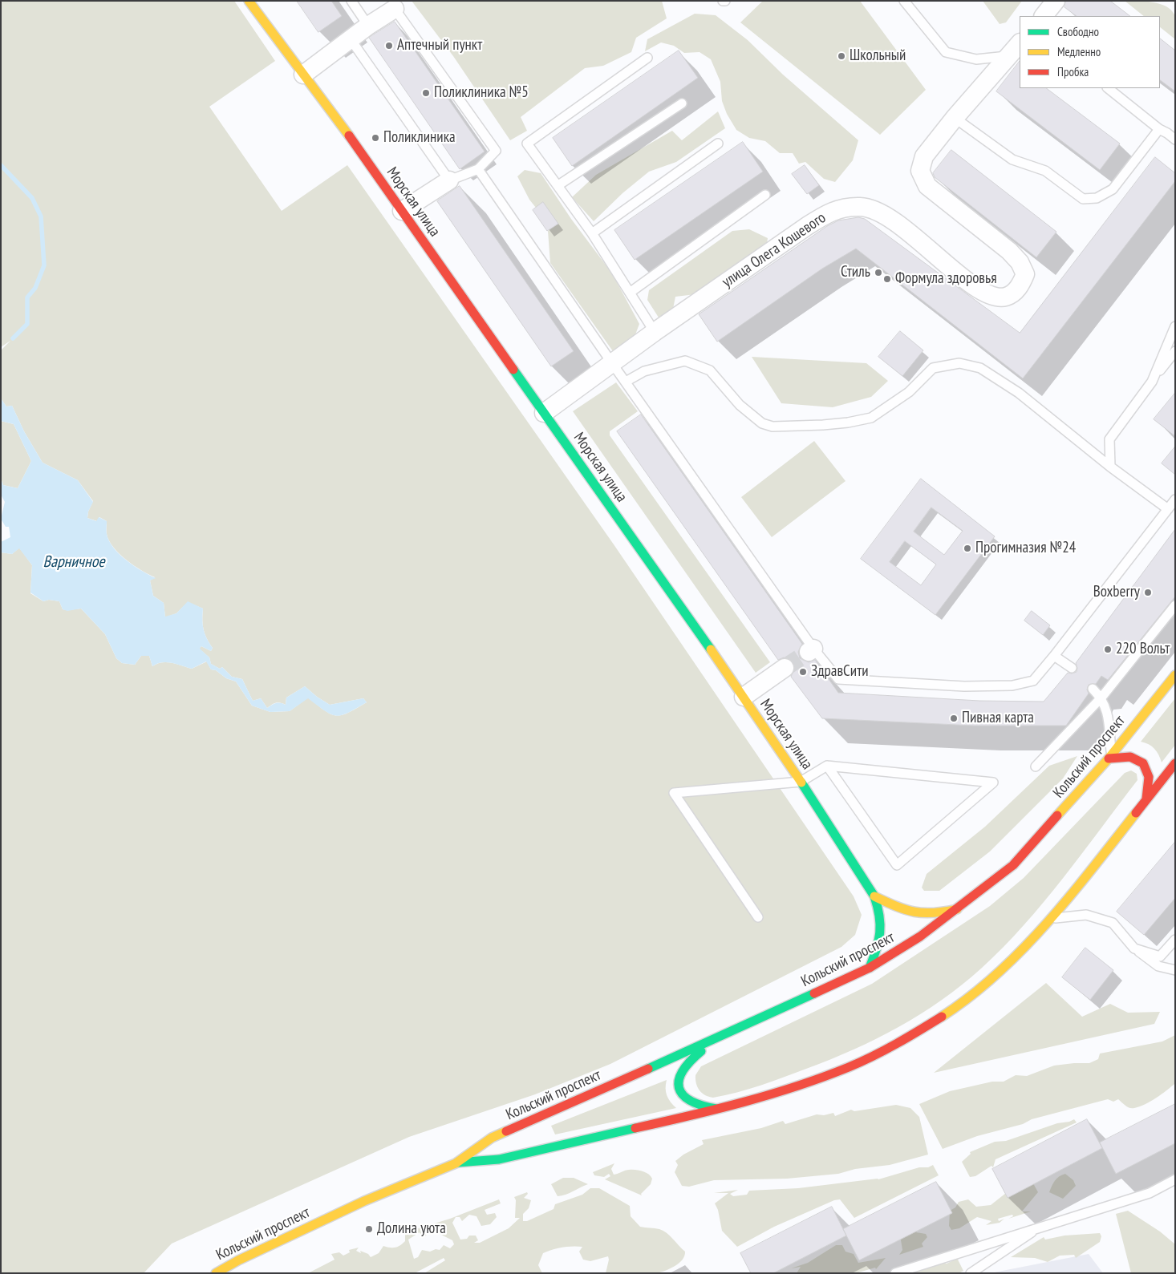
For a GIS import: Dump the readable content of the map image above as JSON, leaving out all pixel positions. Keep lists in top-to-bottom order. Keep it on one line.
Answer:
{"streets":{"main road":["Морская улица","Кольский проспект"],"street":["улица Олега Кошевого"]},"crossings":[["Морская улица","улица Олега Кошевого"],["Морская улица","Кольский проспект"]],"water":["Варничное"],"places":["Аптечный пункт","Школьный","Поликлиника №5","Поликлиника","Стиль","Формула здоровья","Прогимназия №24","Boxberry","220 Вольт","ЗдравСити","Пивная карта","Долина уюта"],"legend":["Свободно","Медленно","Пробка"]}
